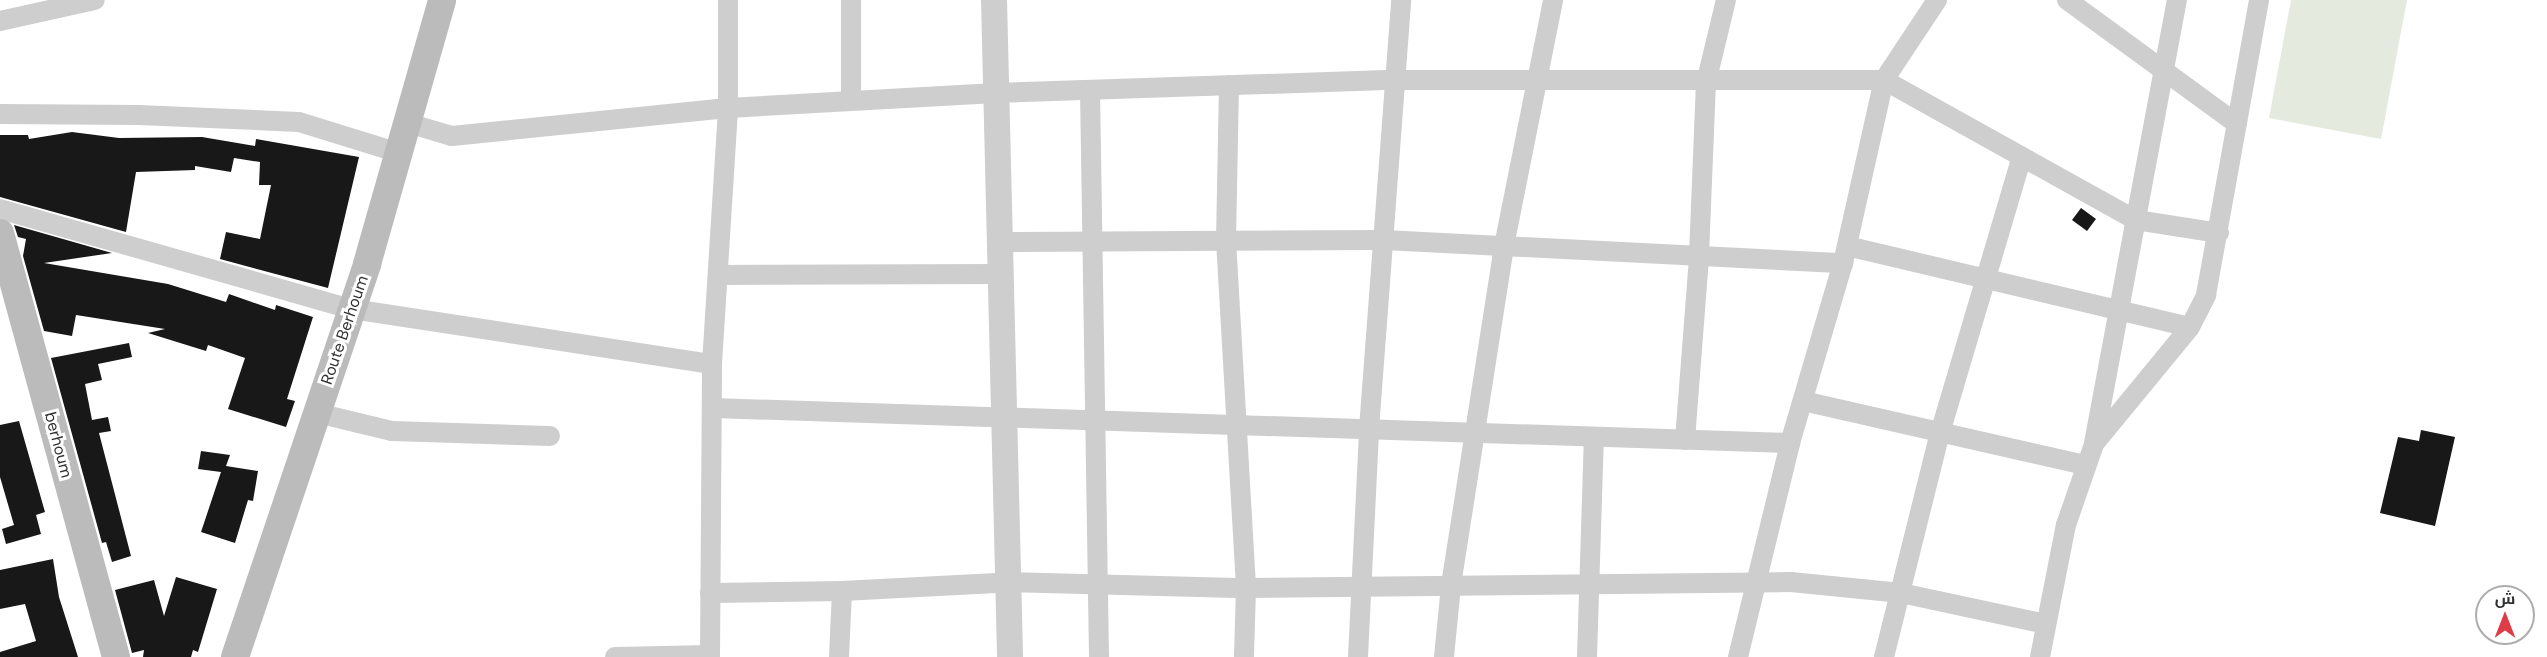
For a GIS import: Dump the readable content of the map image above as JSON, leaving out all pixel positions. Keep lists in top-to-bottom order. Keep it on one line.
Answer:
{"streets":{"main road":["Route Berhoum","berhoum"]},"north":"top"}
